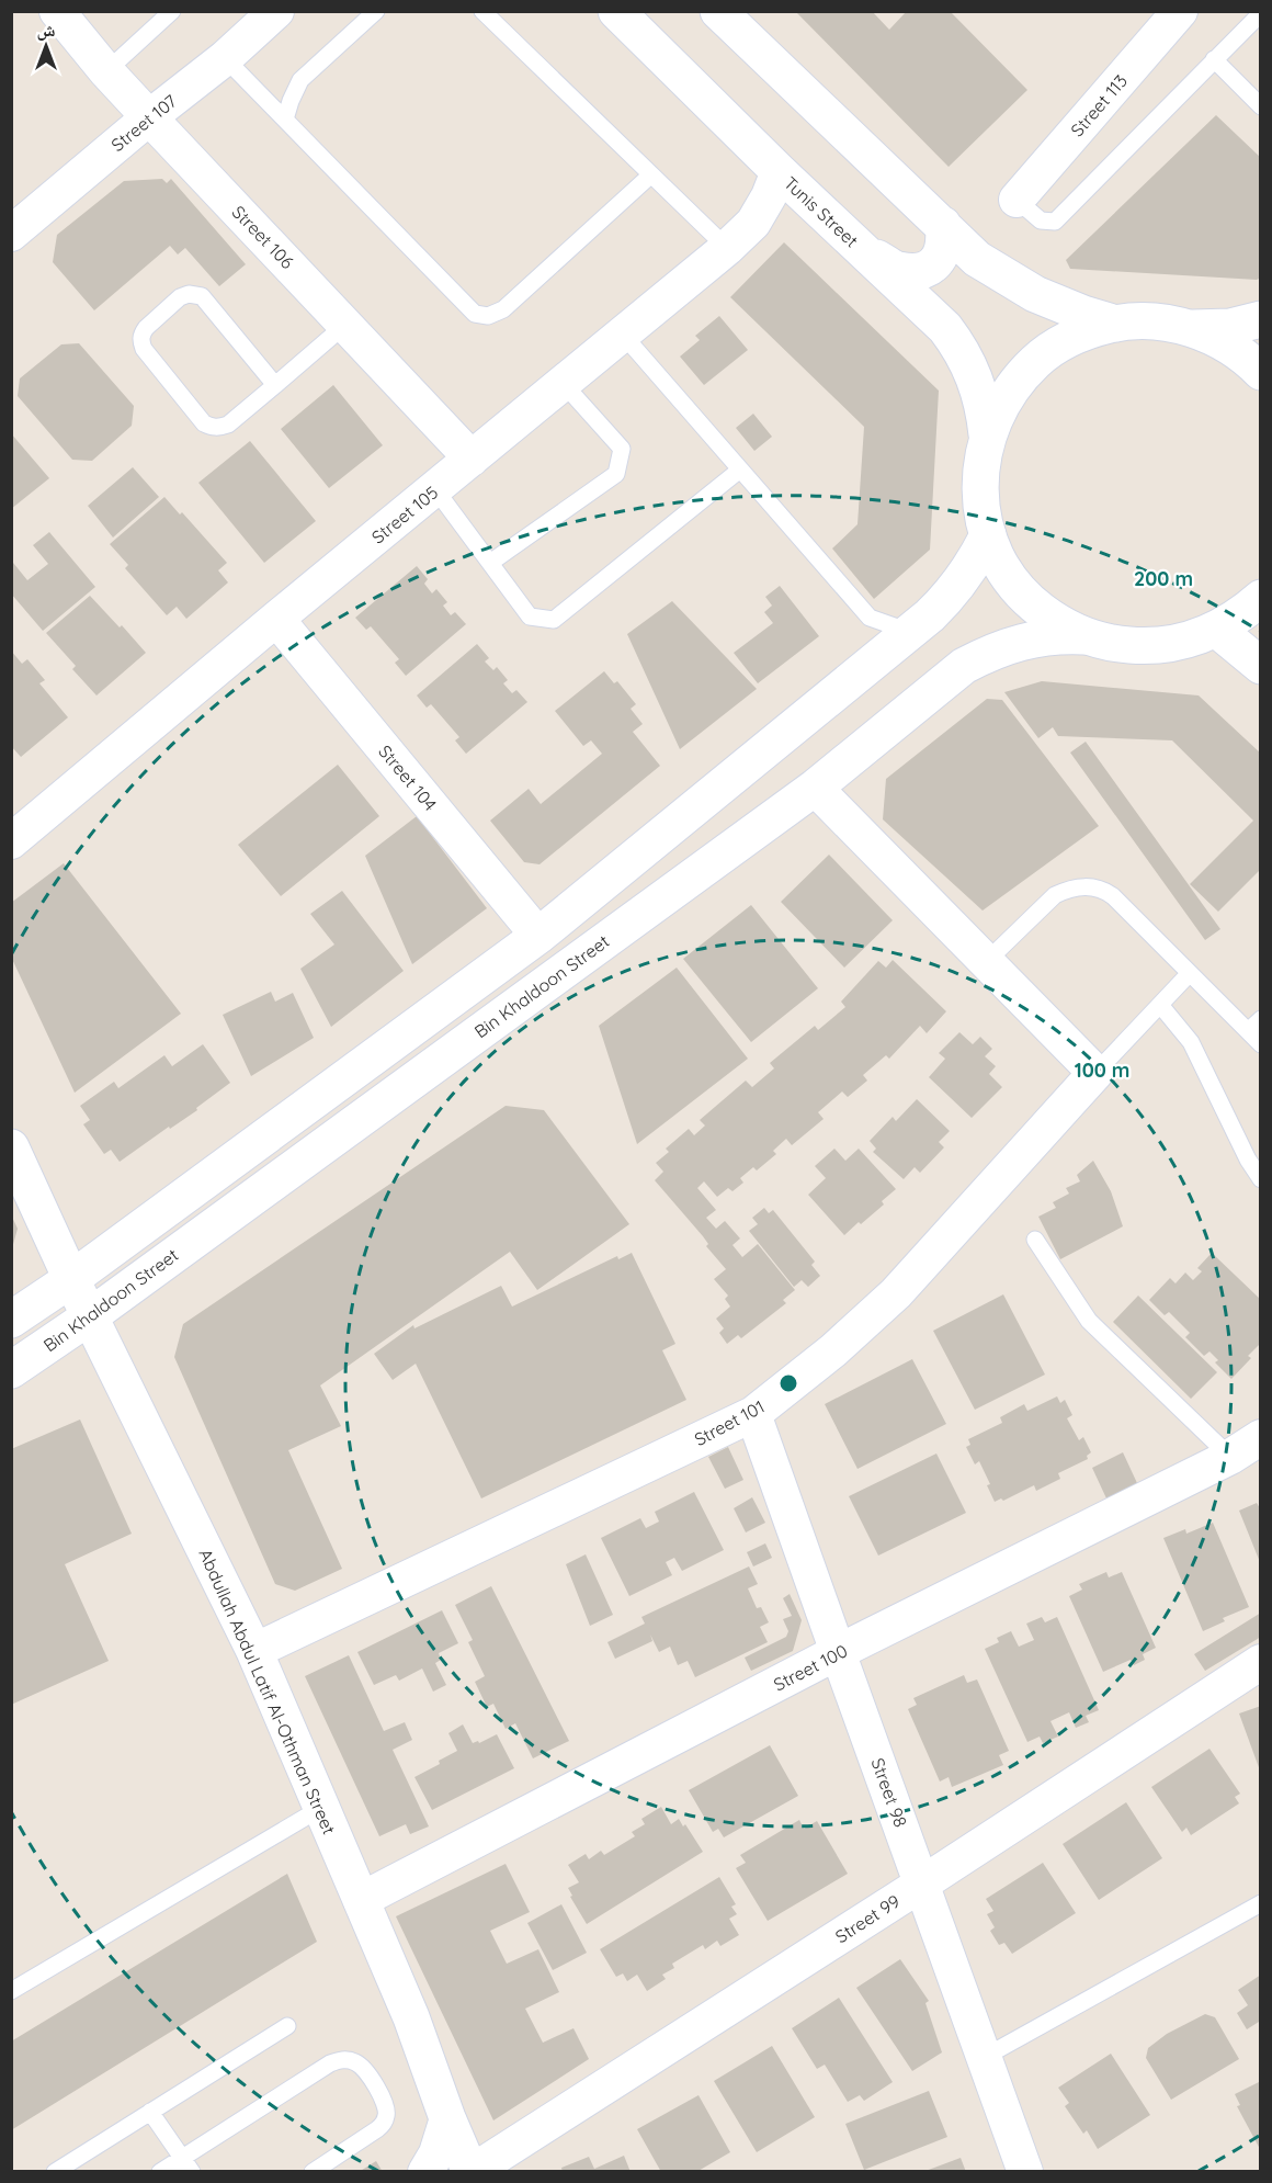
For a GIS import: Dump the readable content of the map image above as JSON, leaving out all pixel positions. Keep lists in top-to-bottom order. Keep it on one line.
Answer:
{"streets":{"street":["Street 113","Street 107","Tunis Street","Street 106","Street 105","Street 104","Bin Khaldoon Street","Street 101","Street 100","Abdullah Abdul Latif Al-Othman Street","Street 98","Street 99"]},"crossings":[["Street 107","Street 106"],["Tunis Street","Street 105"],["Street 106","Street 105"],["Street 105","Street 104"],["Bin Khaldoon Street","Abdullah Abdul Latif Al-Othman Street"],["Street 101","Abdullah Abdul Latif Al-Othman Street"],["Street 101","Street 98"],["Street 100","Abdullah Abdul Latif Al-Othman Street"],["Street 100","Street 98"],["Abdullah Abdul Latif Al-Othman Street","Street 99"],["Street 98","Street 99"]],"north":"top","rings":["200 m","100 m"]}
